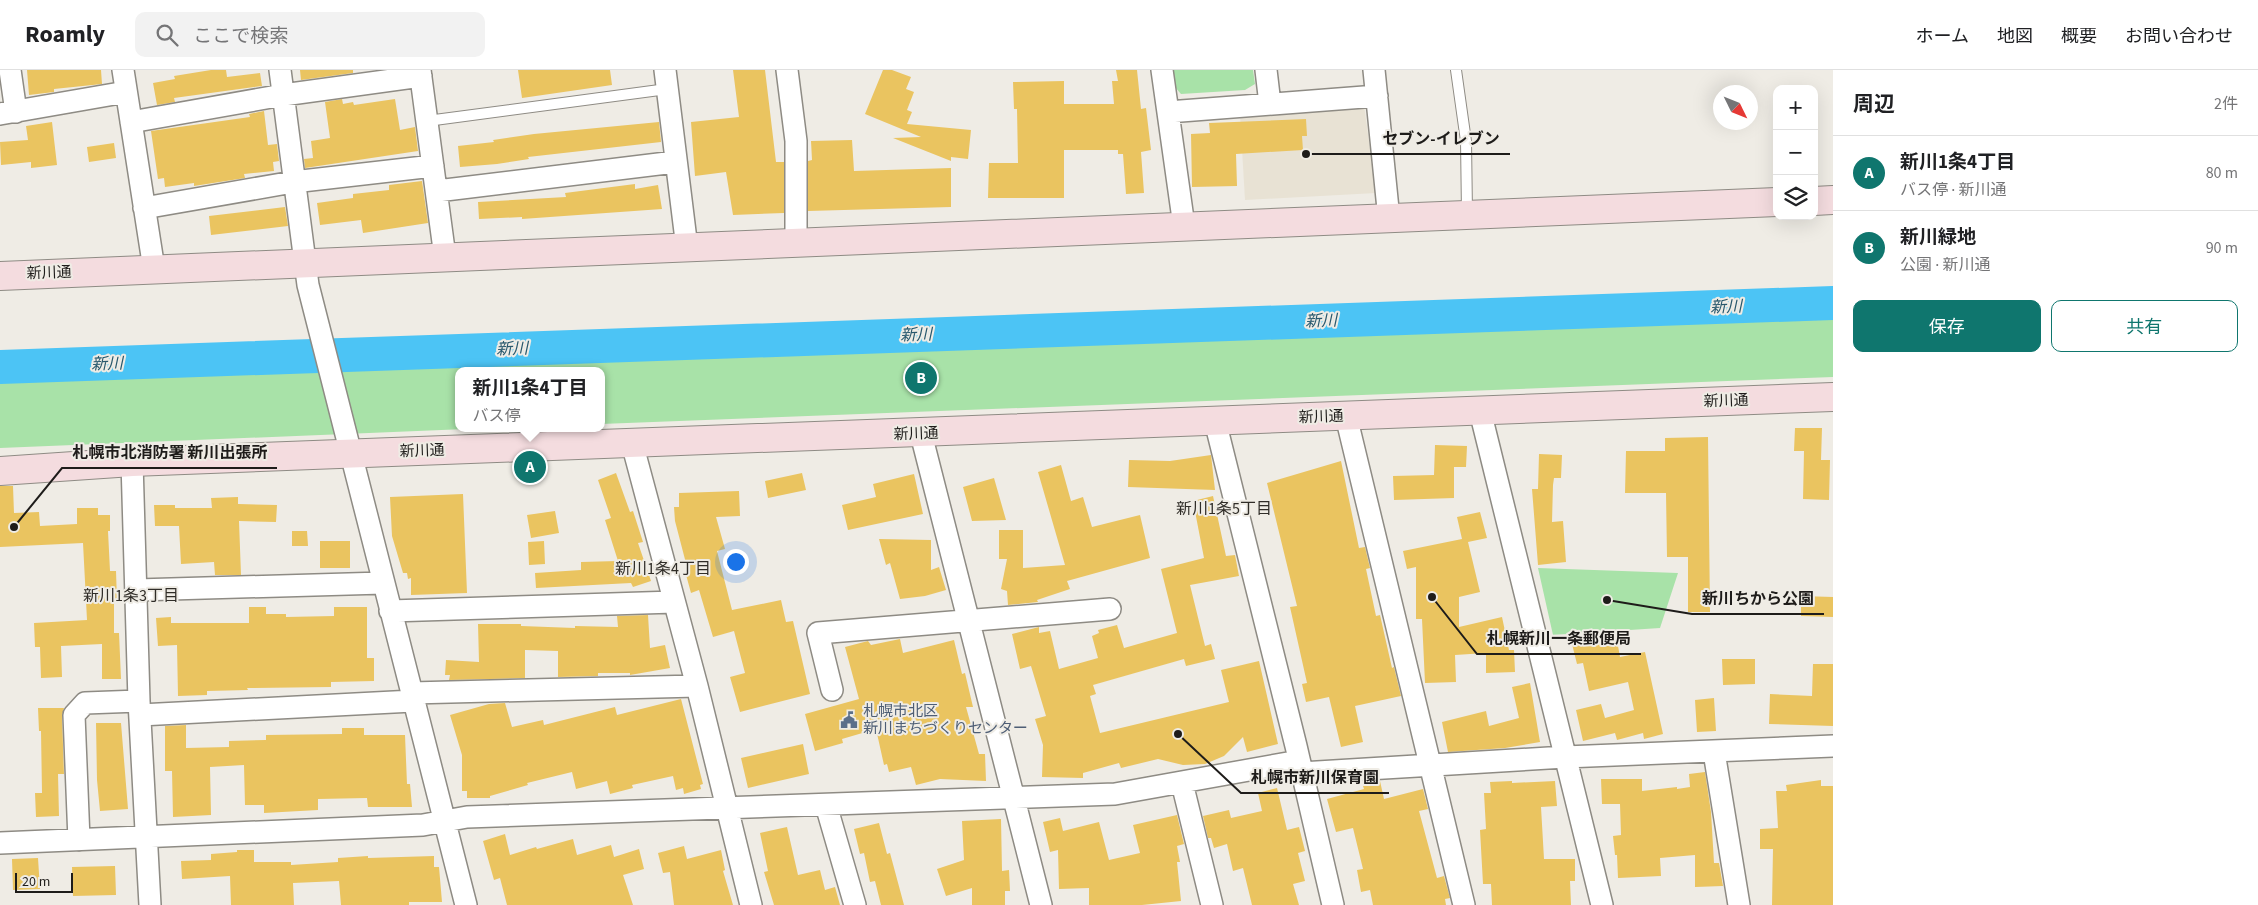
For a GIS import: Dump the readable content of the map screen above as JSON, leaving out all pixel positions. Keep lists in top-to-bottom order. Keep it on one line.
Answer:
{"streets":{"street":["新川通"]},"districts":["新川1条5丁目","新川1条4丁目","新川1条3丁目"],"water":["新川"],"places":{"other":["セブン-イレブン","札幌市北消防署 新川出張所","札幌新川一条郵便局","新川ちから公園","札幌市新川保育園"],"public building":["札幌市北区 新川まちづくりセンター"]},"scale_bar":"20 m","north":"bottom right","page":{"header":"Roamly","search":"ここで検索","nav":["ホーム","地図","概要","お問い合わせ"],"heading":["周辺","2件"],"map_buttons":["+","−"],"list":[{"mark":"A","name":"新川1条4丁目","note":"バス停 · 新川通","value":"80 m"},{"mark":"B","name":"新川緑地","note":"公園 · 新川通","value":"90 m"}],"buttons":["保存","共有"],"pins":["B","A"],"popup":["新川1条4丁目","バス停"],"scale":"20 m"}}
